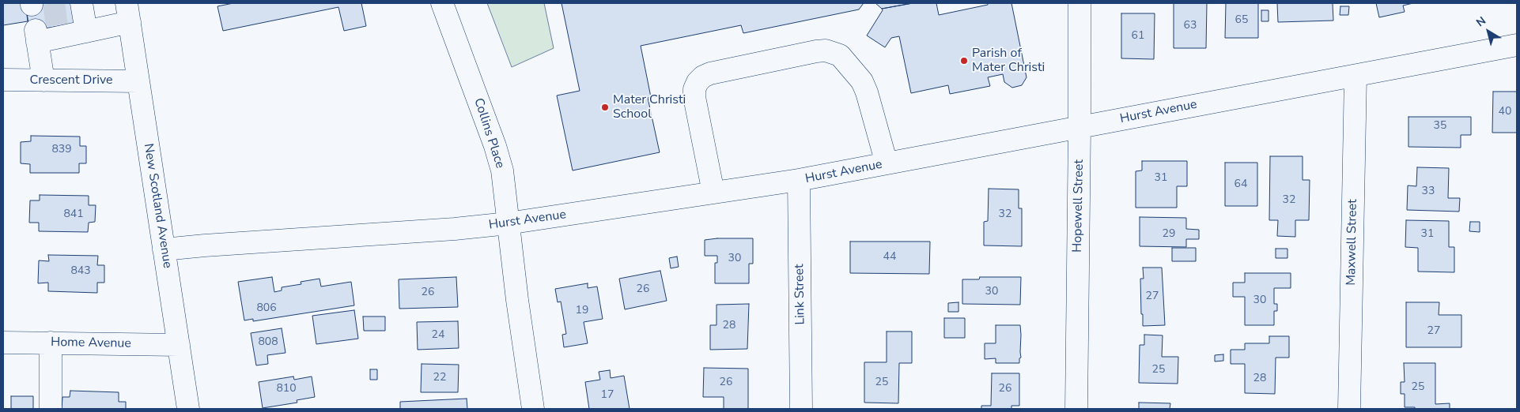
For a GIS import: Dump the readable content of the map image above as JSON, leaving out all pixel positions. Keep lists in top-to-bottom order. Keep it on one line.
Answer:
{"streets":{"street":["Crescent Drive","Hurst Avenue","Collins Place","New Scotland Avenue","Hopewell Street","Maxwell Street","Link Street","Home Avenue"]},"crossings":[["Crescent Drive","New Scotland Avenue"],["Hurst Avenue","Collins Place"],["Hurst Avenue","New Scotland Avenue"],["Hurst Avenue","Hopewell Street"],["Hurst Avenue","Maxwell Street"],["Hurst Avenue","Link Street"],["New Scotland Avenue","Home Avenue"]],"places":["Parish of Mater Christi","Mater Christi School"],"house_numbers":["65","63","61","40","35","839","31","64","33","32","841","32","29","31","44","30","843","26","30","26","27","30","806","19","28","27","24","808","25","22","28","26","25","25","810","26","17"],"north":"top left"}
